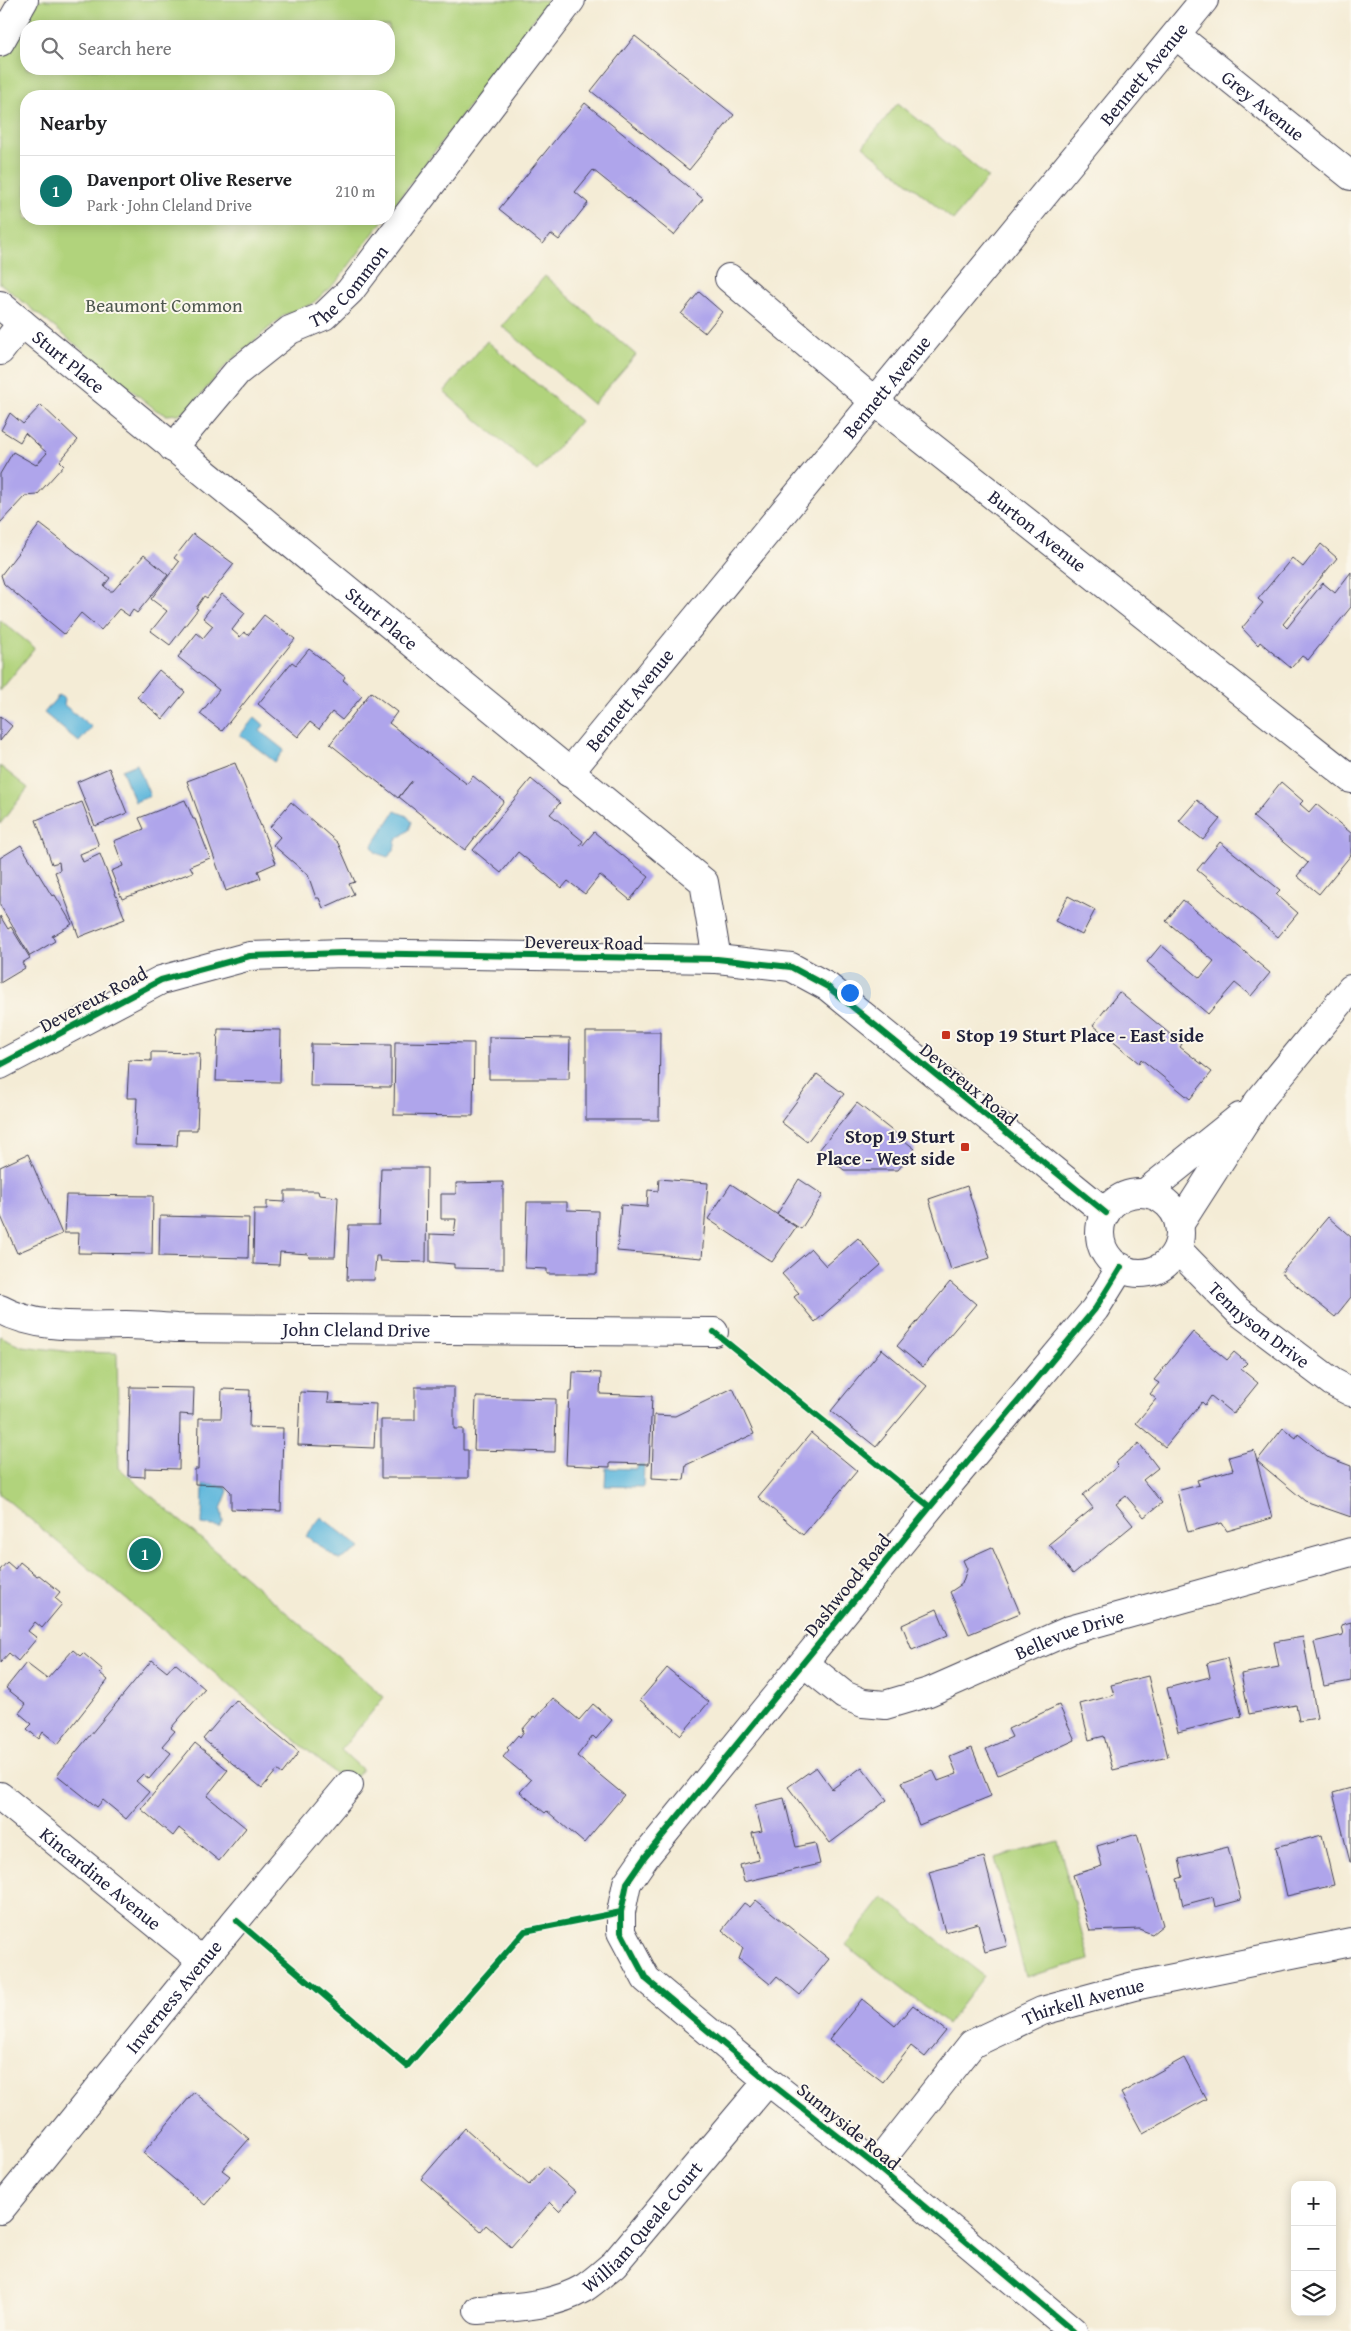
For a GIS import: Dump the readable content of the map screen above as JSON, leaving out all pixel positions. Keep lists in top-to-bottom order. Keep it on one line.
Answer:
{"streets":{"street":["Bennett Avenue","Grey Avenue","The Common","Sturt Place","Burton Avenue","Devereux Road","Tennyson Drive","John Cleland Drive","Dashwood Road","Bellevue Drive","Kincardine Avenue","Inverness Avenue","Thirkell Avenue","Sunnyside Road","William Queale Court"]},"crossings":[["Bennett Avenue","Grey Avenue"],["Bennett Avenue","Sturt Place"],["Bennett Avenue","Burton Avenue"],["The Common","Sturt Place"],["Sturt Place","Devereux Road"],["Devereux Road","Tennyson Drive"],["Devereux Road","Dashwood Road"],["Tennyson Drive","Dashwood Road"],["Dashwood Road","Bellevue Drive"],["Dashwood Road","Sunnyside Road"],["Kincardine Avenue","Inverness Avenue"],["Thirkell Avenue","Sunnyside Road"],["Sunnyside Road","William Queale Court"]],"parks":["Beaumont Common"],"places":{"transit":["Stop 19 Sturt Place - East side","Stop 19 Sturt Place - West side"]},"page":{"search":"Search here","heading":"Nearby","list":[{"mark":"1","name":"Davenport Olive Reserve","note":"Park · John Cleland Drive","value":"210 m"}],"pins":"1","map_buttons":["+","−"]}}
